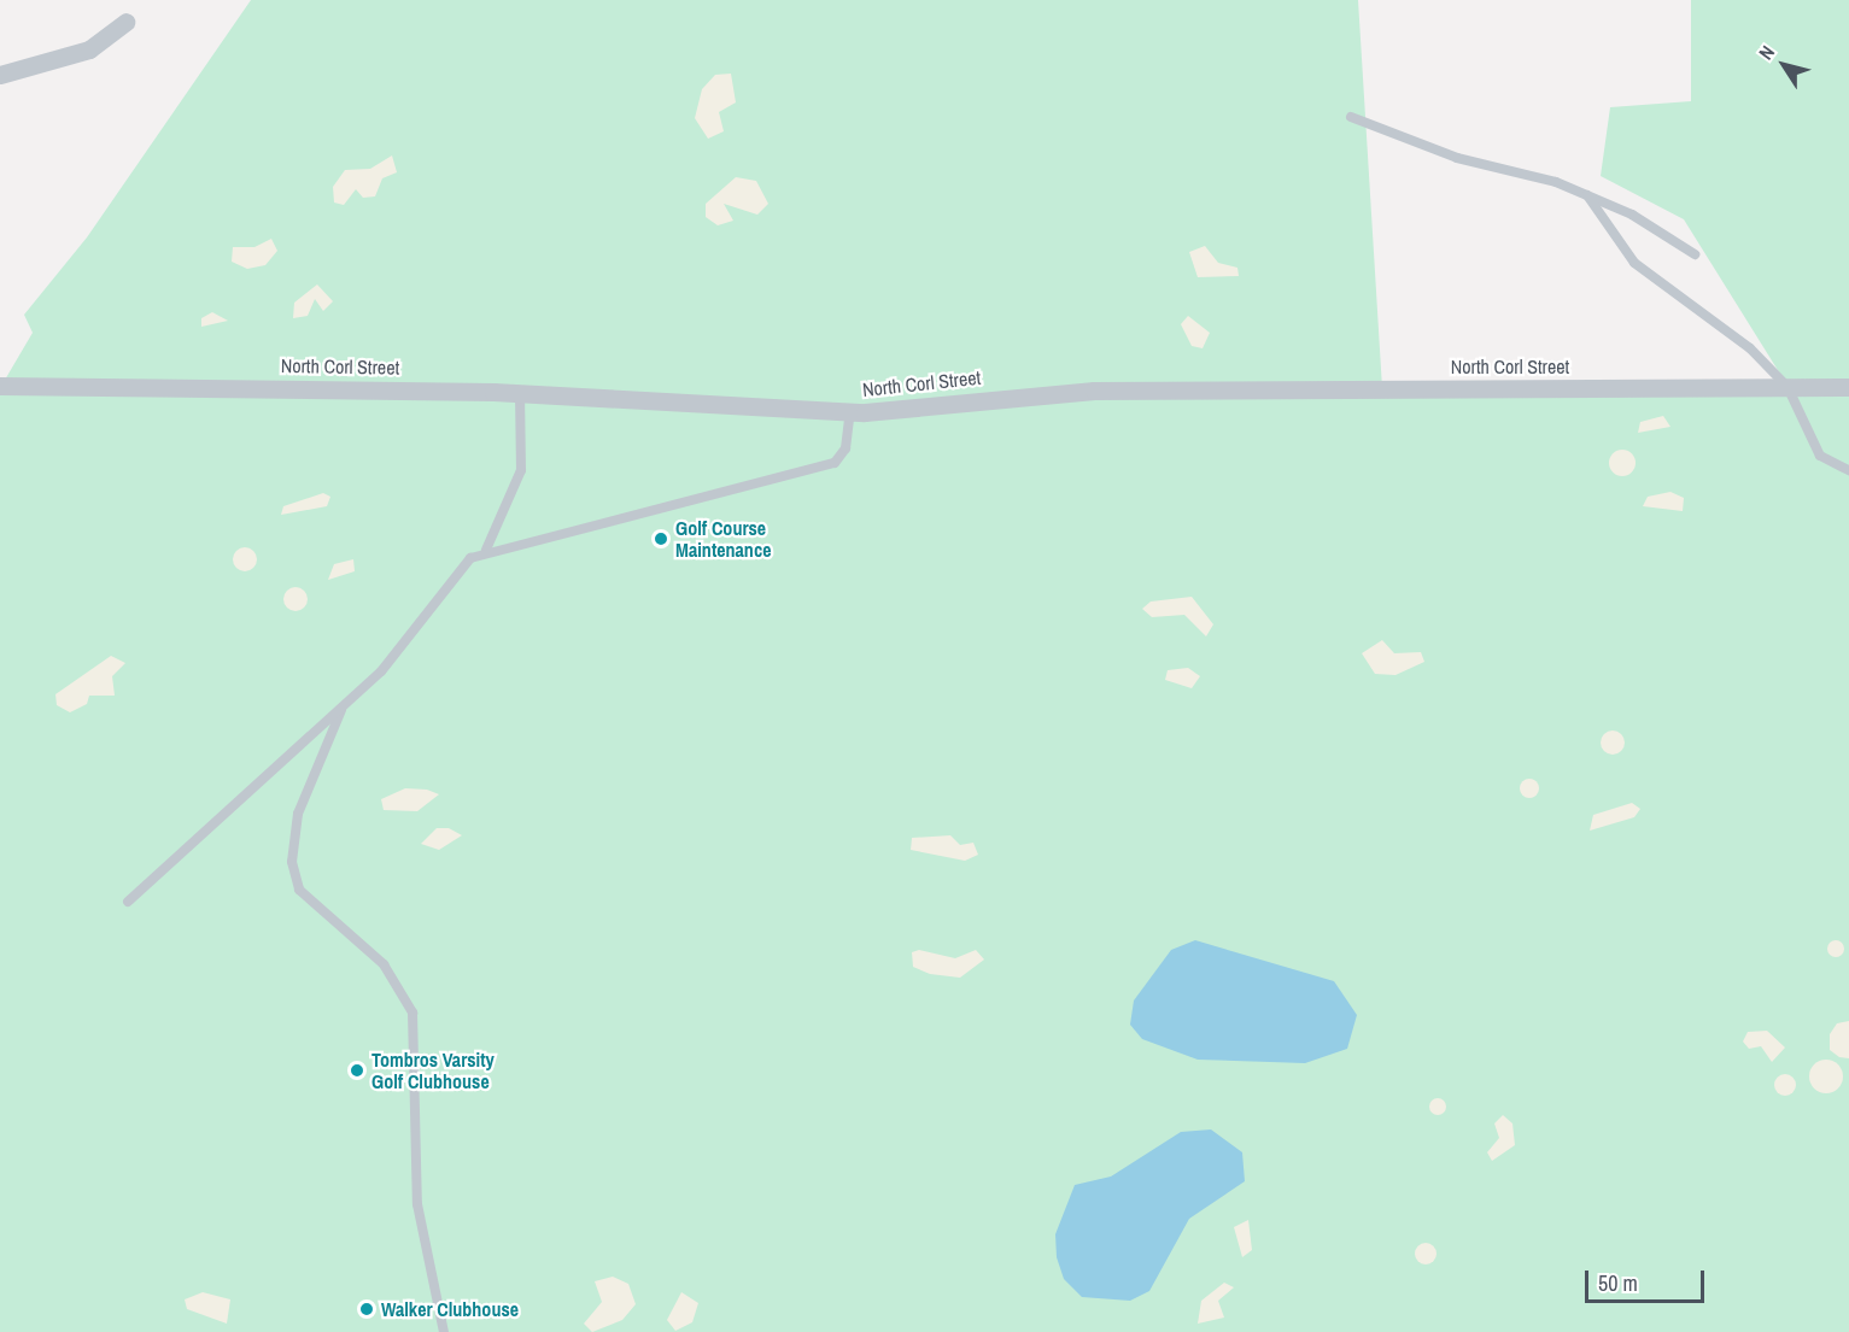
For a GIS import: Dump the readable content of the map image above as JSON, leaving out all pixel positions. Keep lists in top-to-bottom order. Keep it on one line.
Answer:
{"streets":{"street":["North Corl Street"]},"places":["Golf Course Maintenance","Tombros Varsity Golf Clubhouse","Walker Clubhouse"],"scale_bar":"50 m","north":"top left"}
